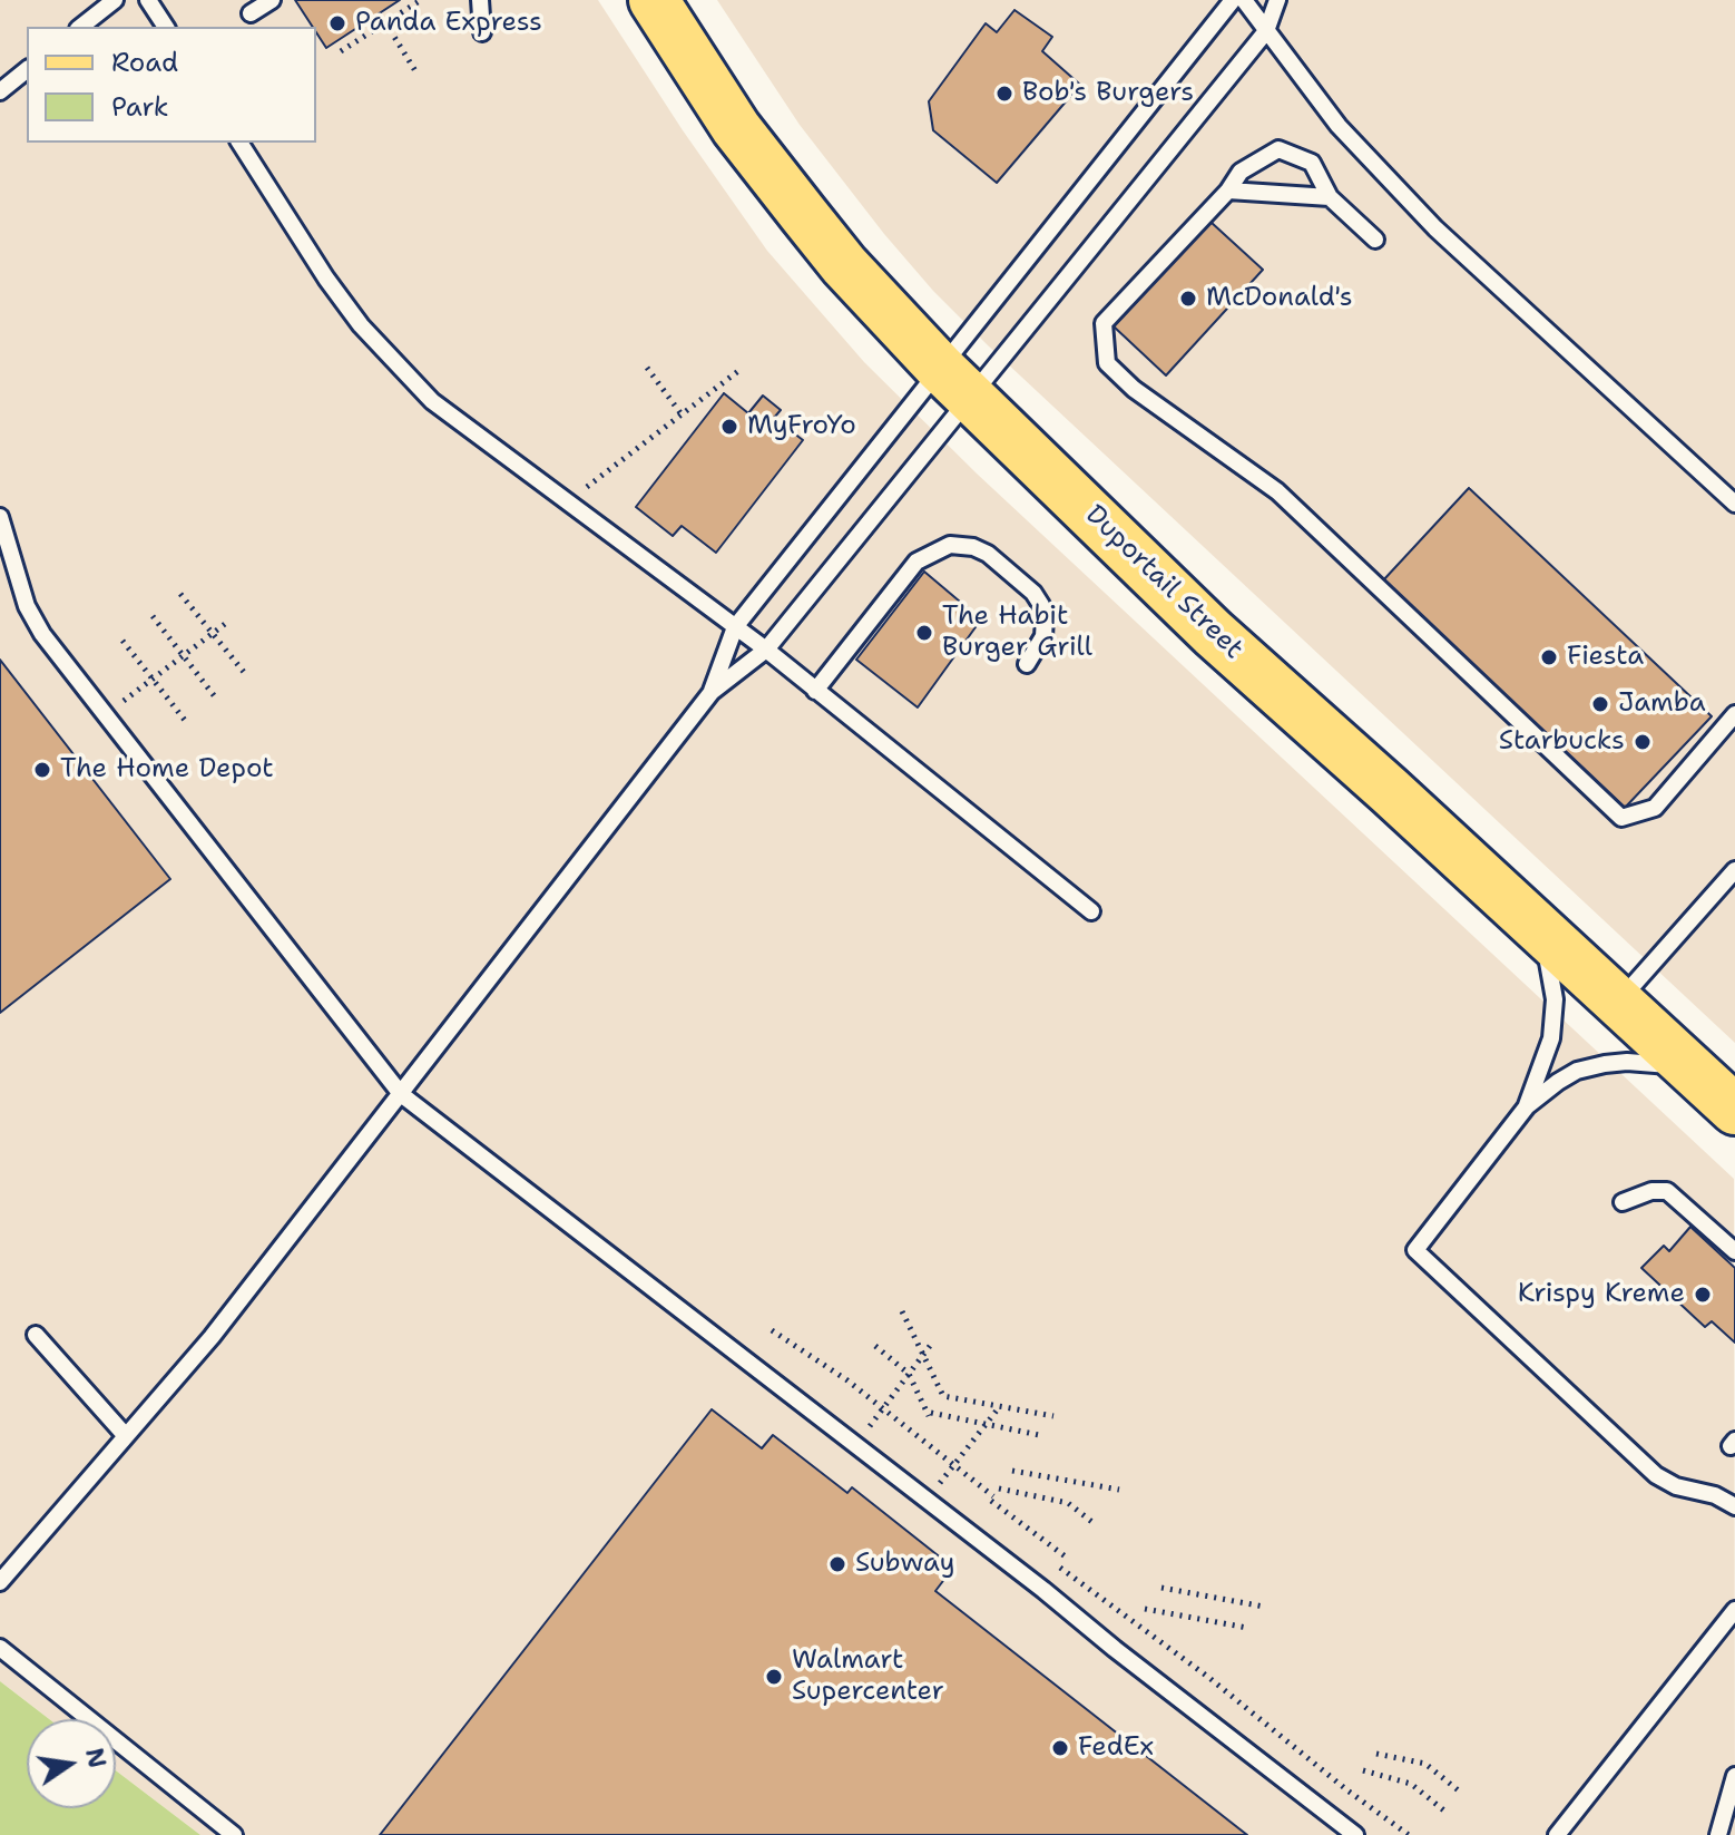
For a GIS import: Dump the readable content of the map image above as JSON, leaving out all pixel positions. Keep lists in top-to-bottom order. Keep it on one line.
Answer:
{"streets":{"main road":["Duportail Street"]},"places":["Panda Express","Bob's Burgers","McDonald's","MyFroYo","The Habit Burger Grill","Fiesta","Jamba","Starbucks","The Home Depot","Krispy Kreme","Subway","Walmart Supercenter","FedEx"],"legend":["Road","Park"],"north":"right"}
